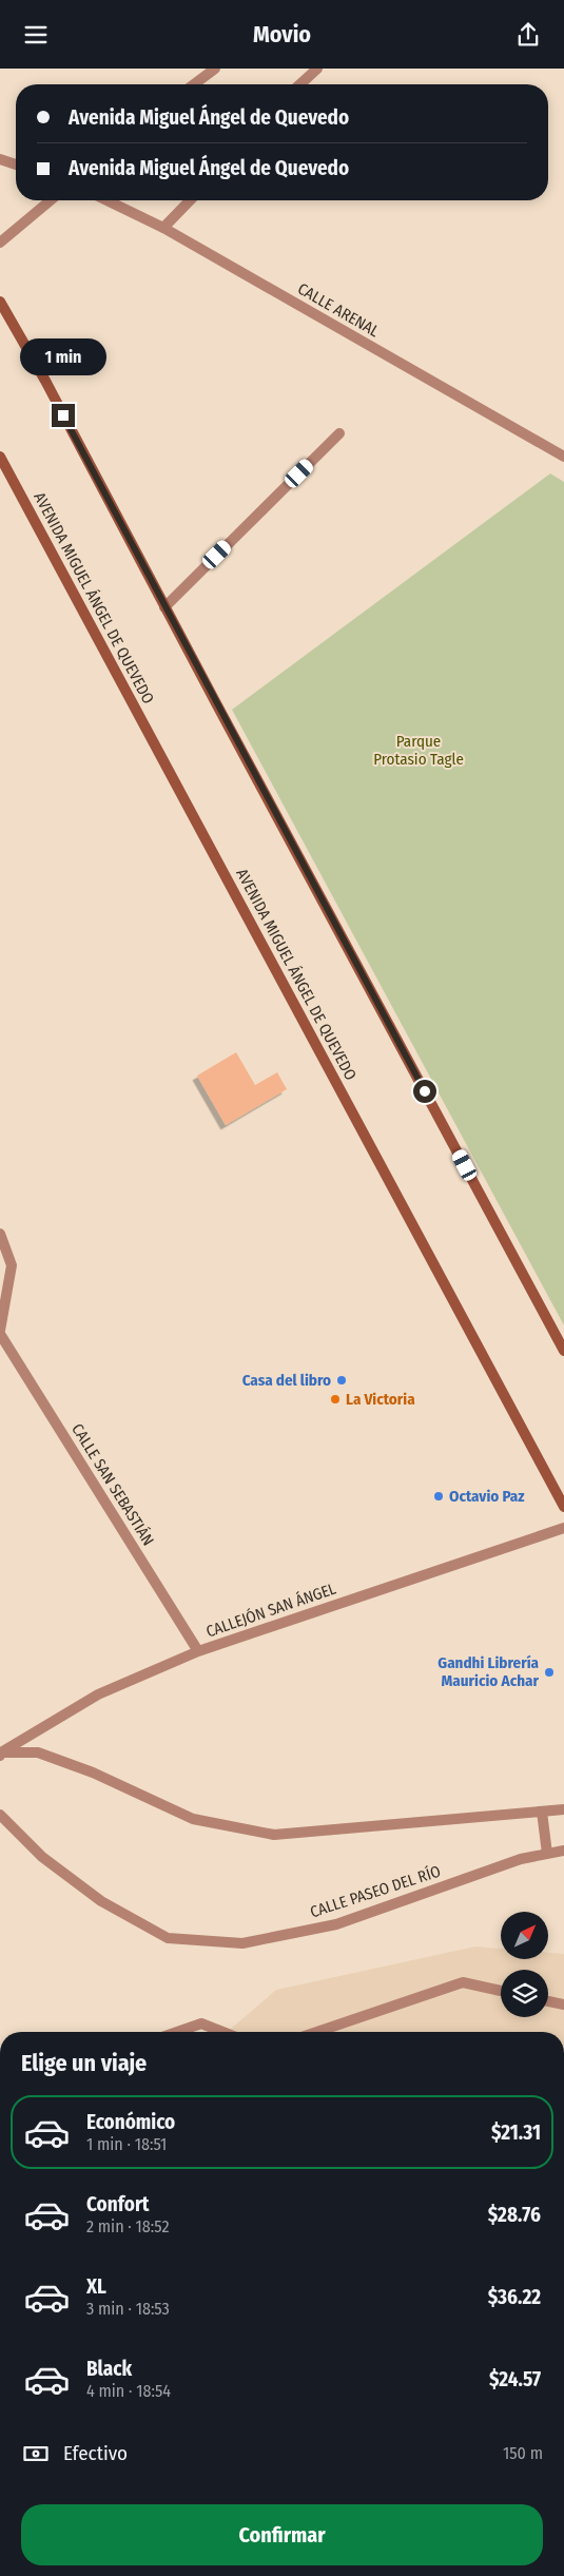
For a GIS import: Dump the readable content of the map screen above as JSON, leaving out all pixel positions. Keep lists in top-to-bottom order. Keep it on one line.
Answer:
{"streets":{"main road":["AVENIDA MIGUEL ÁNGEL DE QUEVEDO"],"street":["CALLE ARENAL","CALLE SAN SEBASTIÁN","CALLEJÓN SAN ÁNGEL","CALLE PASEO DEL RÍO"]},"crossings":[["CALLE SAN SEBASTIÁN","CALLEJÓN SAN ÁNGEL"]],"parks":["Parque Protasio Tagle"],"places":["Casa del libro","La Victoria","Octavio Paz","Gandhi Librería Mauricio Achar"],"north":"top right","page":{"header":"Movio","banner":["Avenida Miguel Ángel de Quevedo","Avenida Miguel Ángel de Quevedo"],"bubble":"1 min","heading":"Elige un viaje","list":[{"name":"Económico","note":"1 min · 18:51","value":"$21.31"},{"name":"Confort","note":"2 min · 18:52","value":"$28.76"},{"name":"XL","note":"3 min · 18:53","value":"$36.22"},{"name":"Black","note":"4 min · 18:54","value":"$24.57"}],"pay":["Efectivo","150 m"],"buttons":"Confirmar"}}
